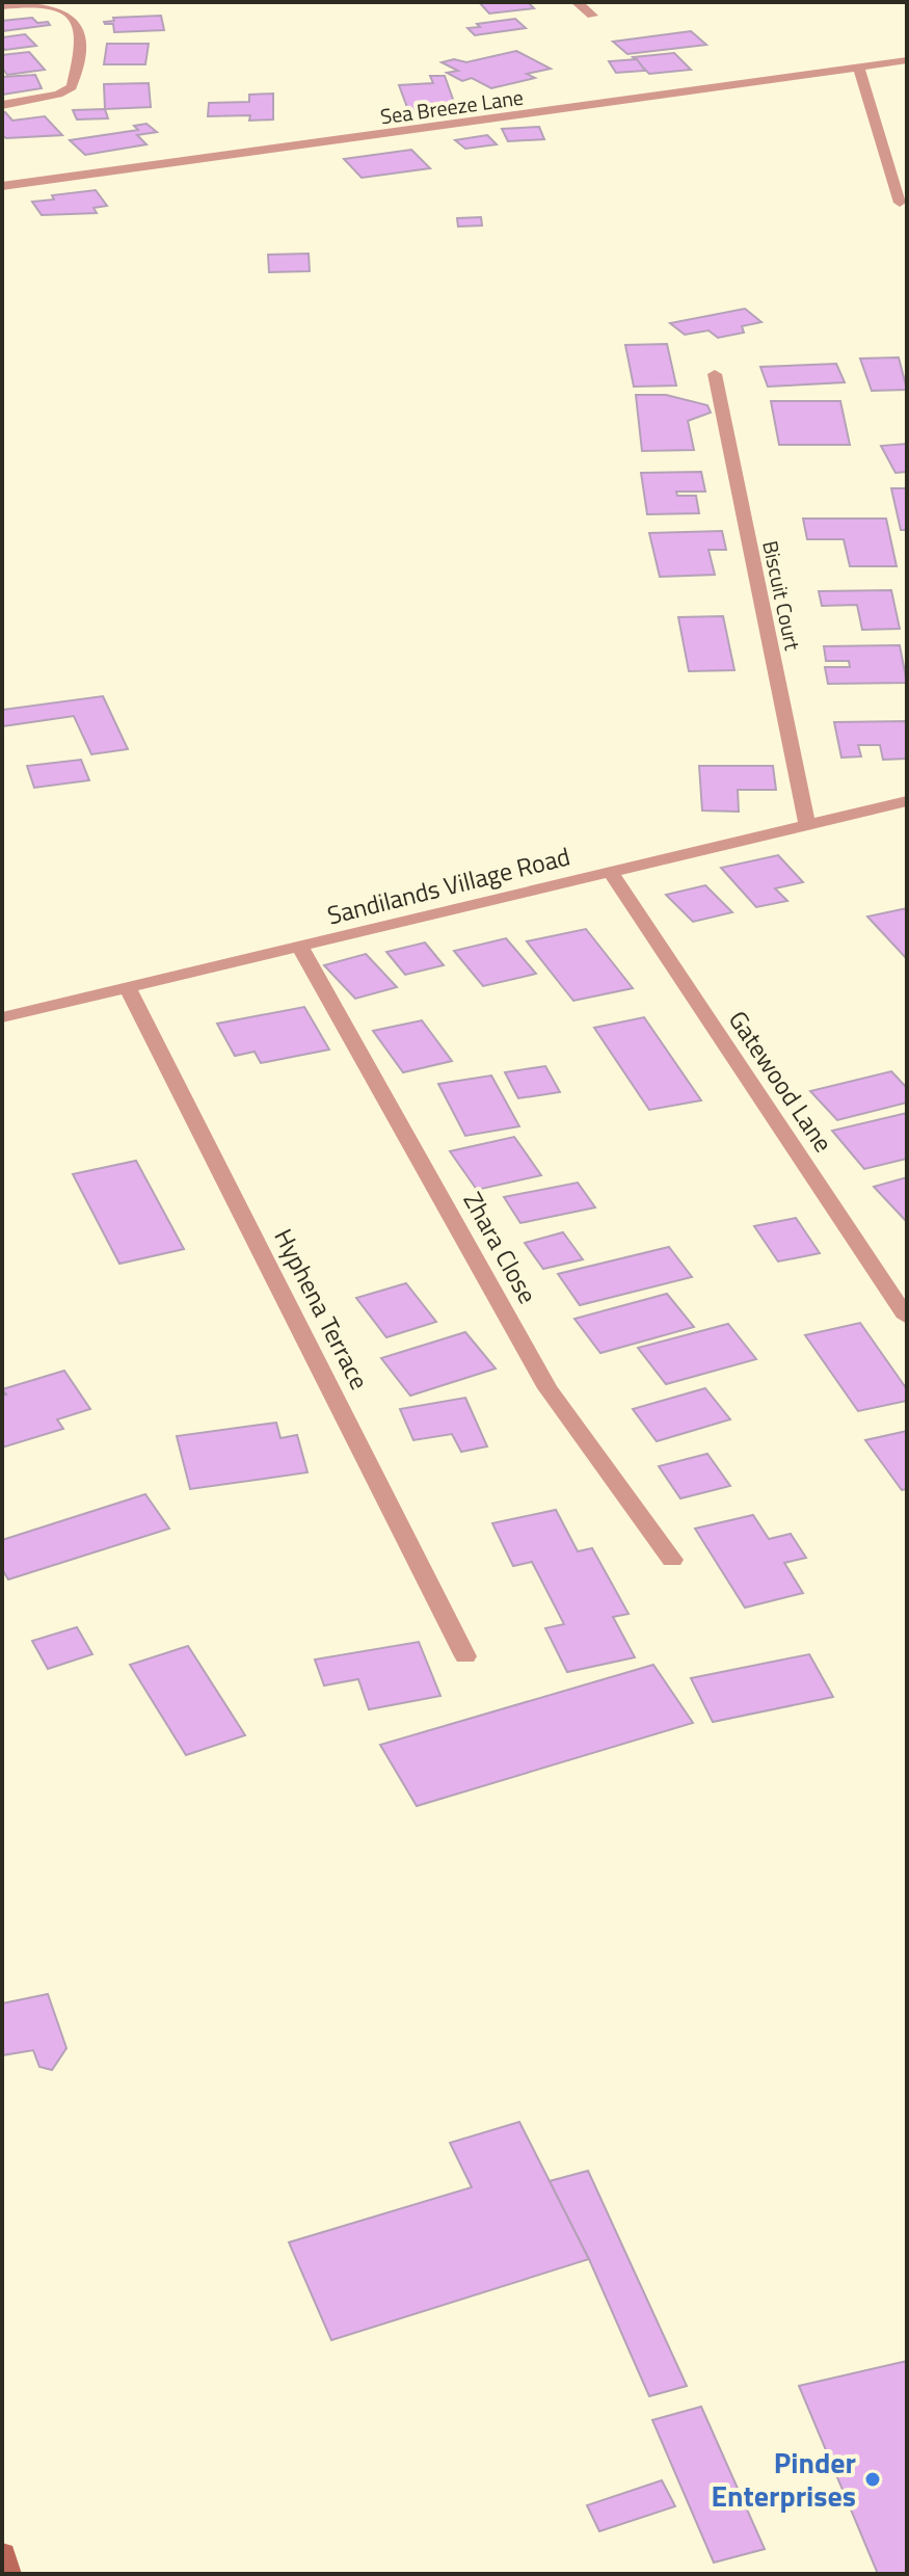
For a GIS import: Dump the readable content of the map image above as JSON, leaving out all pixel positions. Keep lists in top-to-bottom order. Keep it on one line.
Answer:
{"streets":{"street":["Sea Breeze Lane","Biscuit Court","Sandilands Village Road","Gatewood Lane","Zhara Close","Hyphena Terrace"]},"crossings":[["Biscuit Court","Sandilands Village Road"],["Sandilands Village Road","Gatewood Lane"],["Sandilands Village Road","Zhara Close"],["Sandilands Village Road","Hyphena Terrace"]],"places":["Pinder Enterprises"]}
